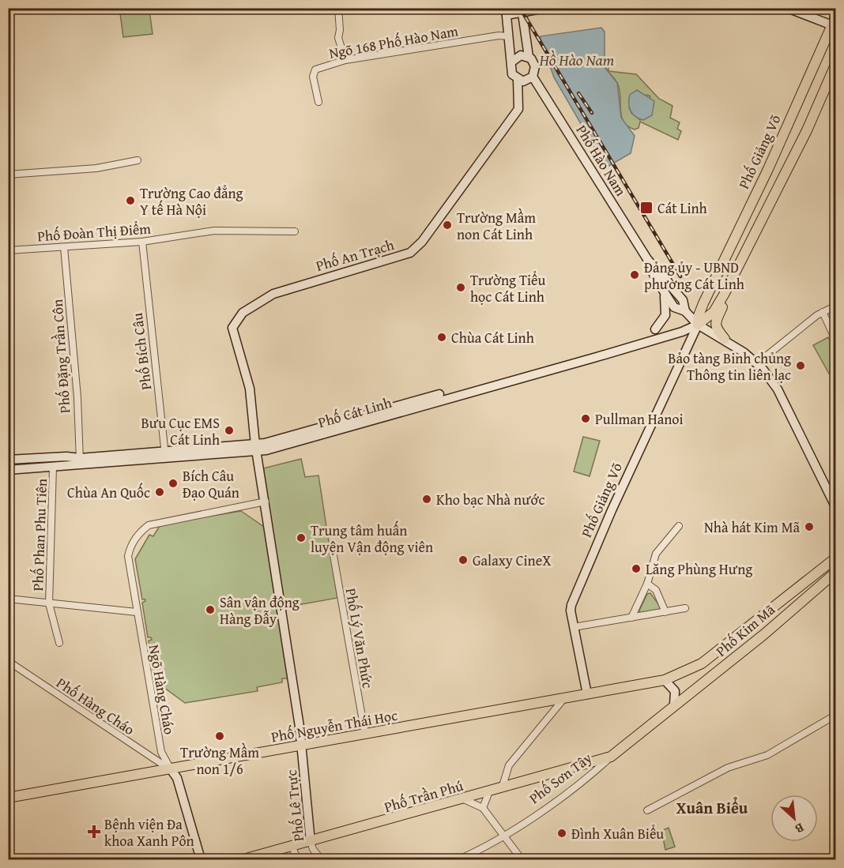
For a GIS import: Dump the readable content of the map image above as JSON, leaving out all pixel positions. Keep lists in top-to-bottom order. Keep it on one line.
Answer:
{"streets":{"main road":["Phố Giảng Võ","Phố Kim Mã","Phố Nguyễn Thái Học","Phố Sơn Tây","Phố Trần Phú"],"street":["Ngõ 168 Phố Hào Nam","Phố Hào Nam","Phố Đoàn Thị Điểm","Phố An Trạch","Phố Bích Câu","Phố Đặng Trần Côn","Phố Cát Linh","Phố Phan Phu Tiên","Phố Lý Văn Phức","Ngõ Hàng Cháo","Phố Hàng Cháo","Phố Lê Trực"]},"crossings":[["Phố Giảng Võ","Phố Hào Nam"],["Phố Giảng Võ","Phố Cát Linh"],["Phố Giảng Võ","Phố Nguyễn Thái Học"],["Phố Hào Nam","Phố An Trạch"],["Phố Hào Nam","Phố Cát Linh"],["Phố Đoàn Thị Điểm","Phố Bích Câu"],["Phố Đoàn Thị Điểm","Phố Đặng Trần Côn"],["Phố An Trạch","Phố Cát Linh"],["Phố An Trạch","Phố Lê Trực"],["Phố Bích Câu","Phố Cát Linh"],["Phố Đặng Trần Côn","Phố Cát Linh"],["Phố Cát Linh","Phố Phan Phu Tiên"],["Phố Cát Linh","Phố Lê Trực"],["Phố Kim Mã","Phố Nguyễn Thái Học"],["Phố Kim Mã","Phố Sơn Tây"],["Phố Lý Văn Phức","Phố Nguyễn Thái Học"],["Ngõ Hàng Cháo","Phố Hàng Cháo"],["Ngõ Hàng Cháo","Phố Nguyễn Thái Học"],["Ngõ Hàng Cháo","Phố Lê Trực"],["Phố Hàng Cháo","Phố Nguyễn Thái Học"],["Phố Nguyễn Thái Học","Phố Lê Trực"],["Phố Sơn Tây","Phố Trần Phú"],["Phố Trần Phú","Phố Lê Trực"]],"districts":["Xuân Biểu"],"water":["Hồ Hào Nam"],"places":{"other":["Trường Cao đẳng Y tế Hà Nội","Trường Mầm non Cát Linh","Đảng ủy - UBND phường Cát Linh","Trường Tiểu học Cát Linh","Chùa Cát Linh","Bảo tàng Binh chủng Thông tin liên lạc","Pullman Hanoi","Bưu Cục EMS Cát Linh","Bích Câu Đạo Quán","Chùa An Quốc","Kho bạc Nhà nước","Nhà hát Kim Mã","Trung tâm huấn luyện Vận động viên","Galaxy CineX","Lăng Phùng Hưng","Sân vận động Hàng Đẫy","Trường Mầm non 1/6","Đình Xuân Biểu"],"transit":["Cát Linh"],"health":["Bệnh viện Đa khoa Xanh Pôn"]},"north":"bottom right"}
